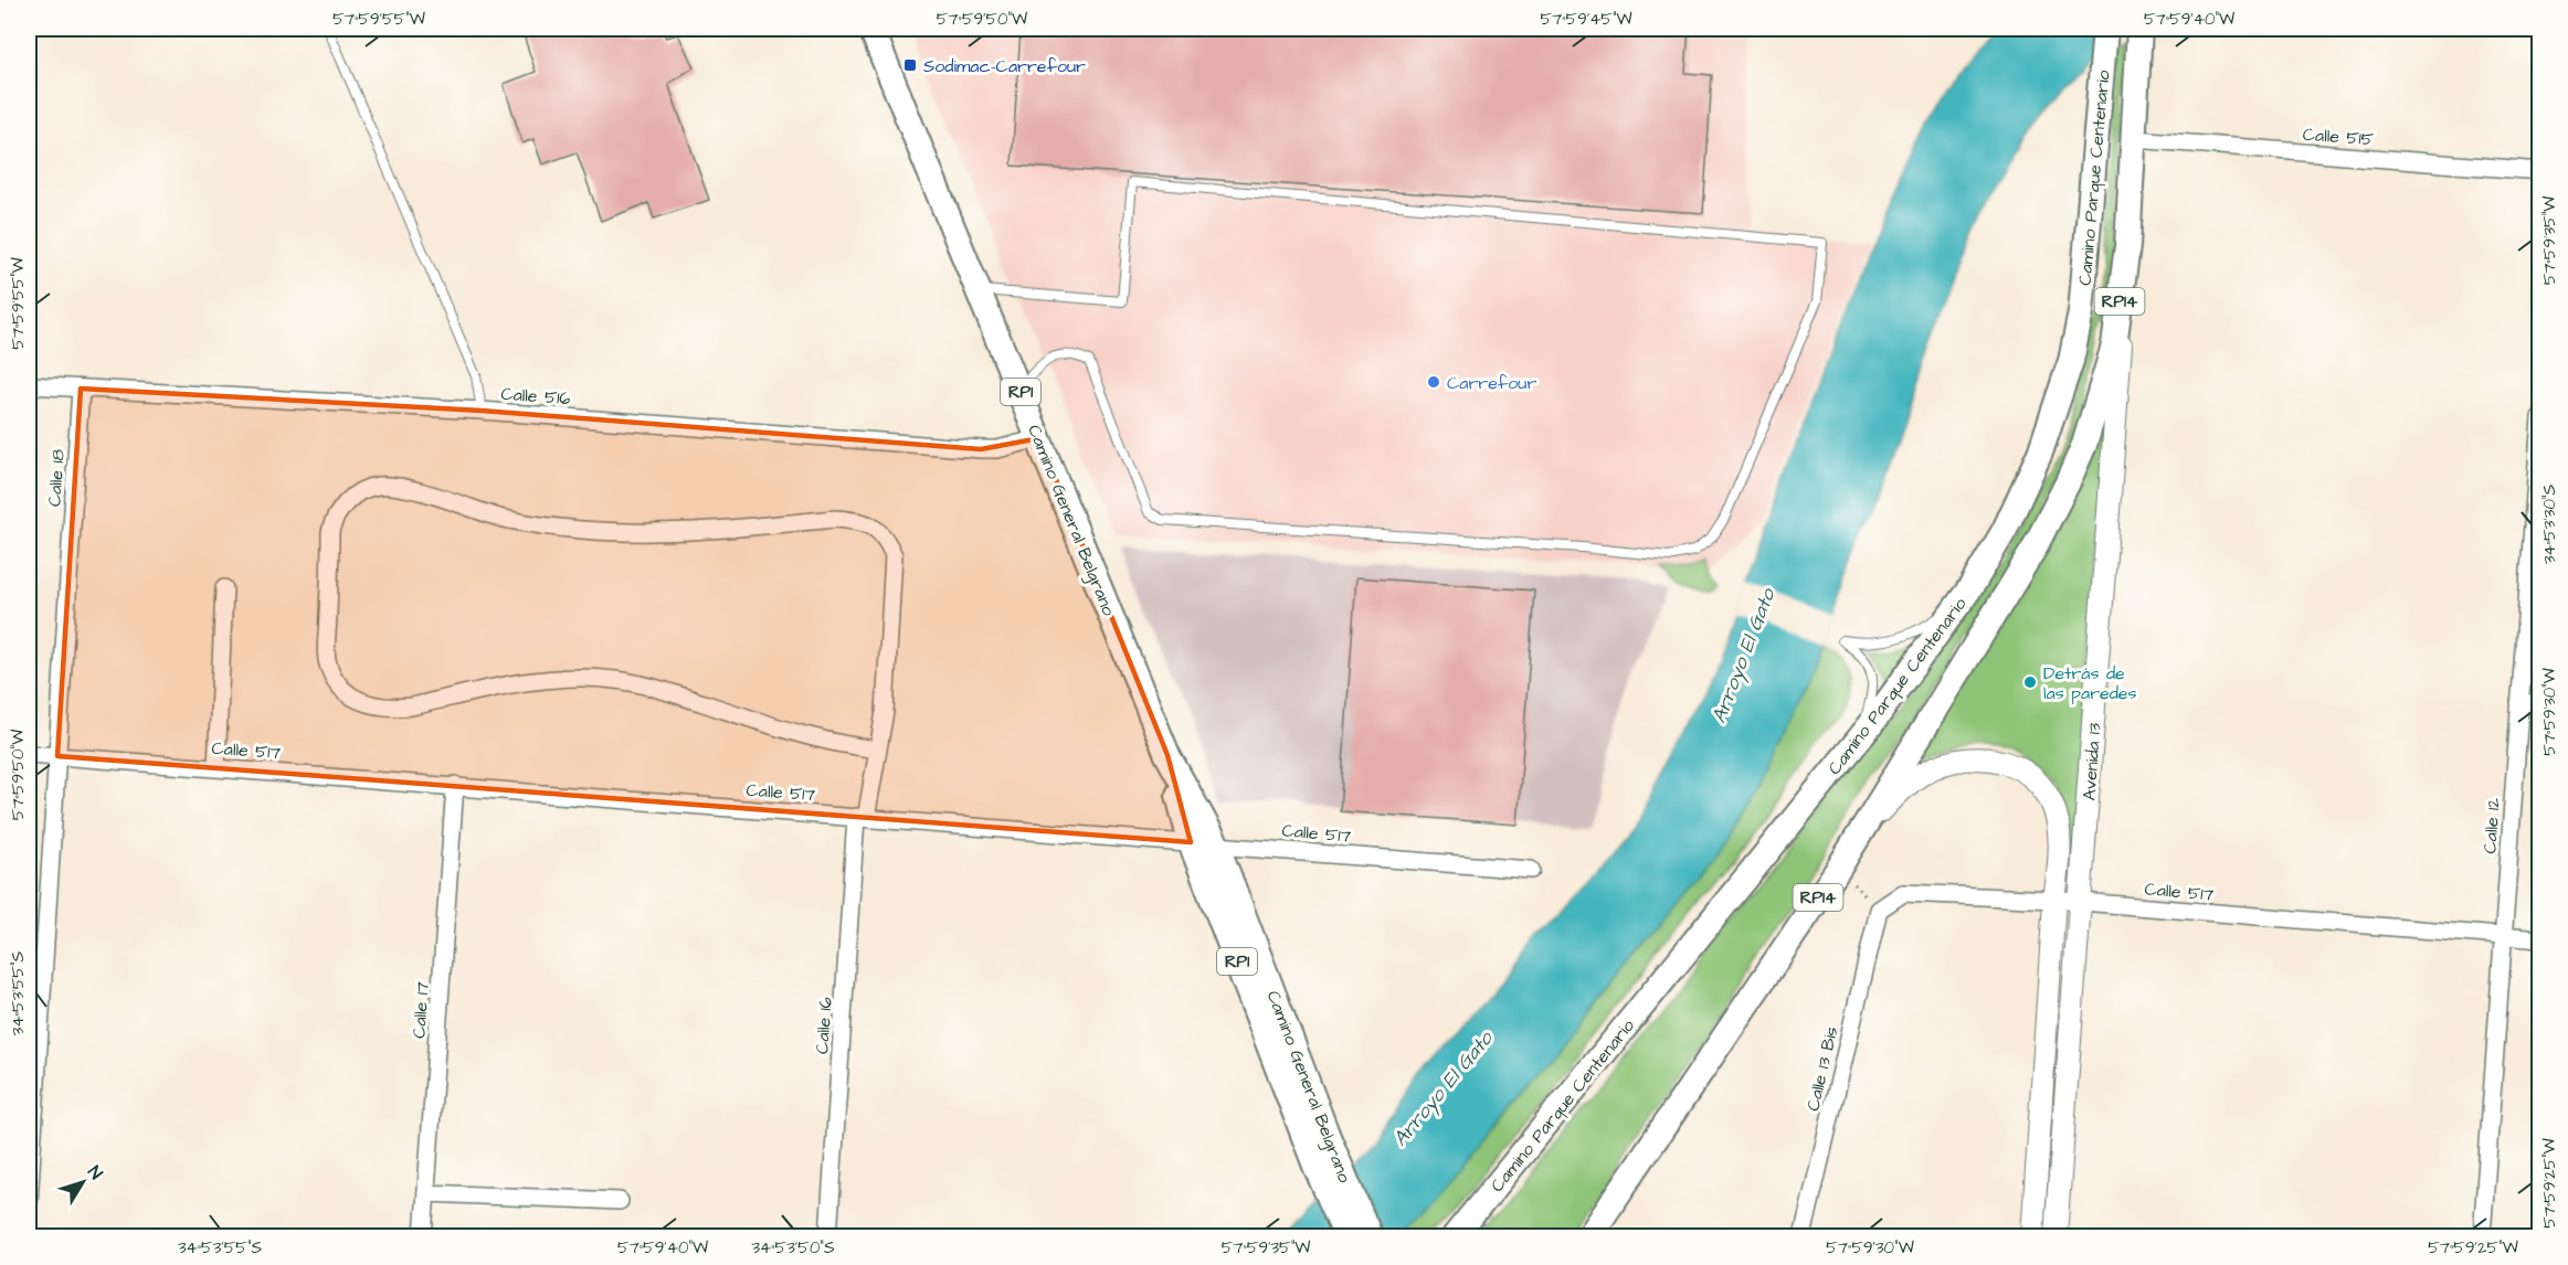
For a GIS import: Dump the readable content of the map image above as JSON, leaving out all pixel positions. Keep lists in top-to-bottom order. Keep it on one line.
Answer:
{"streets":{"main road":["Camino Parque Centenario","RP14","RP1","Camino General Belgrano","Avenida 13"],"street":["Calle 515","Calle 516","Calle 18","Calle 517","Calle 12","Calle 17","Calle 16","Calle 13 Bis"]},"crossings":[["Calle 515","Camino Parque Centenario"],["Camino Parque Centenario","Avenida 13"],["Calle 516","Calle 18"],["Calle 516","Camino General Belgrano"],["Calle 18","Calle 517"],["Camino General Belgrano","Calle 517"],["Calle 517","Avenida 13"],["Calle 517","Calle 12"],["Calle 517","Calle 17"],["Calle 517","Calle 16"],["Calle 517","Calle 13 Bis"]],"water":["Arroyo El Gato"],"places":{"transit":["Sodimac-Carrefour"],"other":["Carrefour","Detrás de las paredes"]},"north":"top right","coordinates":["57°59'55\"W","57°59'50\"W","57°59'45\"W","57°59'40\"W","57°59'35\"W","34°53'30\"S","57°59'30\"W","34°53'55\"S","57°59'25\"W","34°53'50\"S"]}
